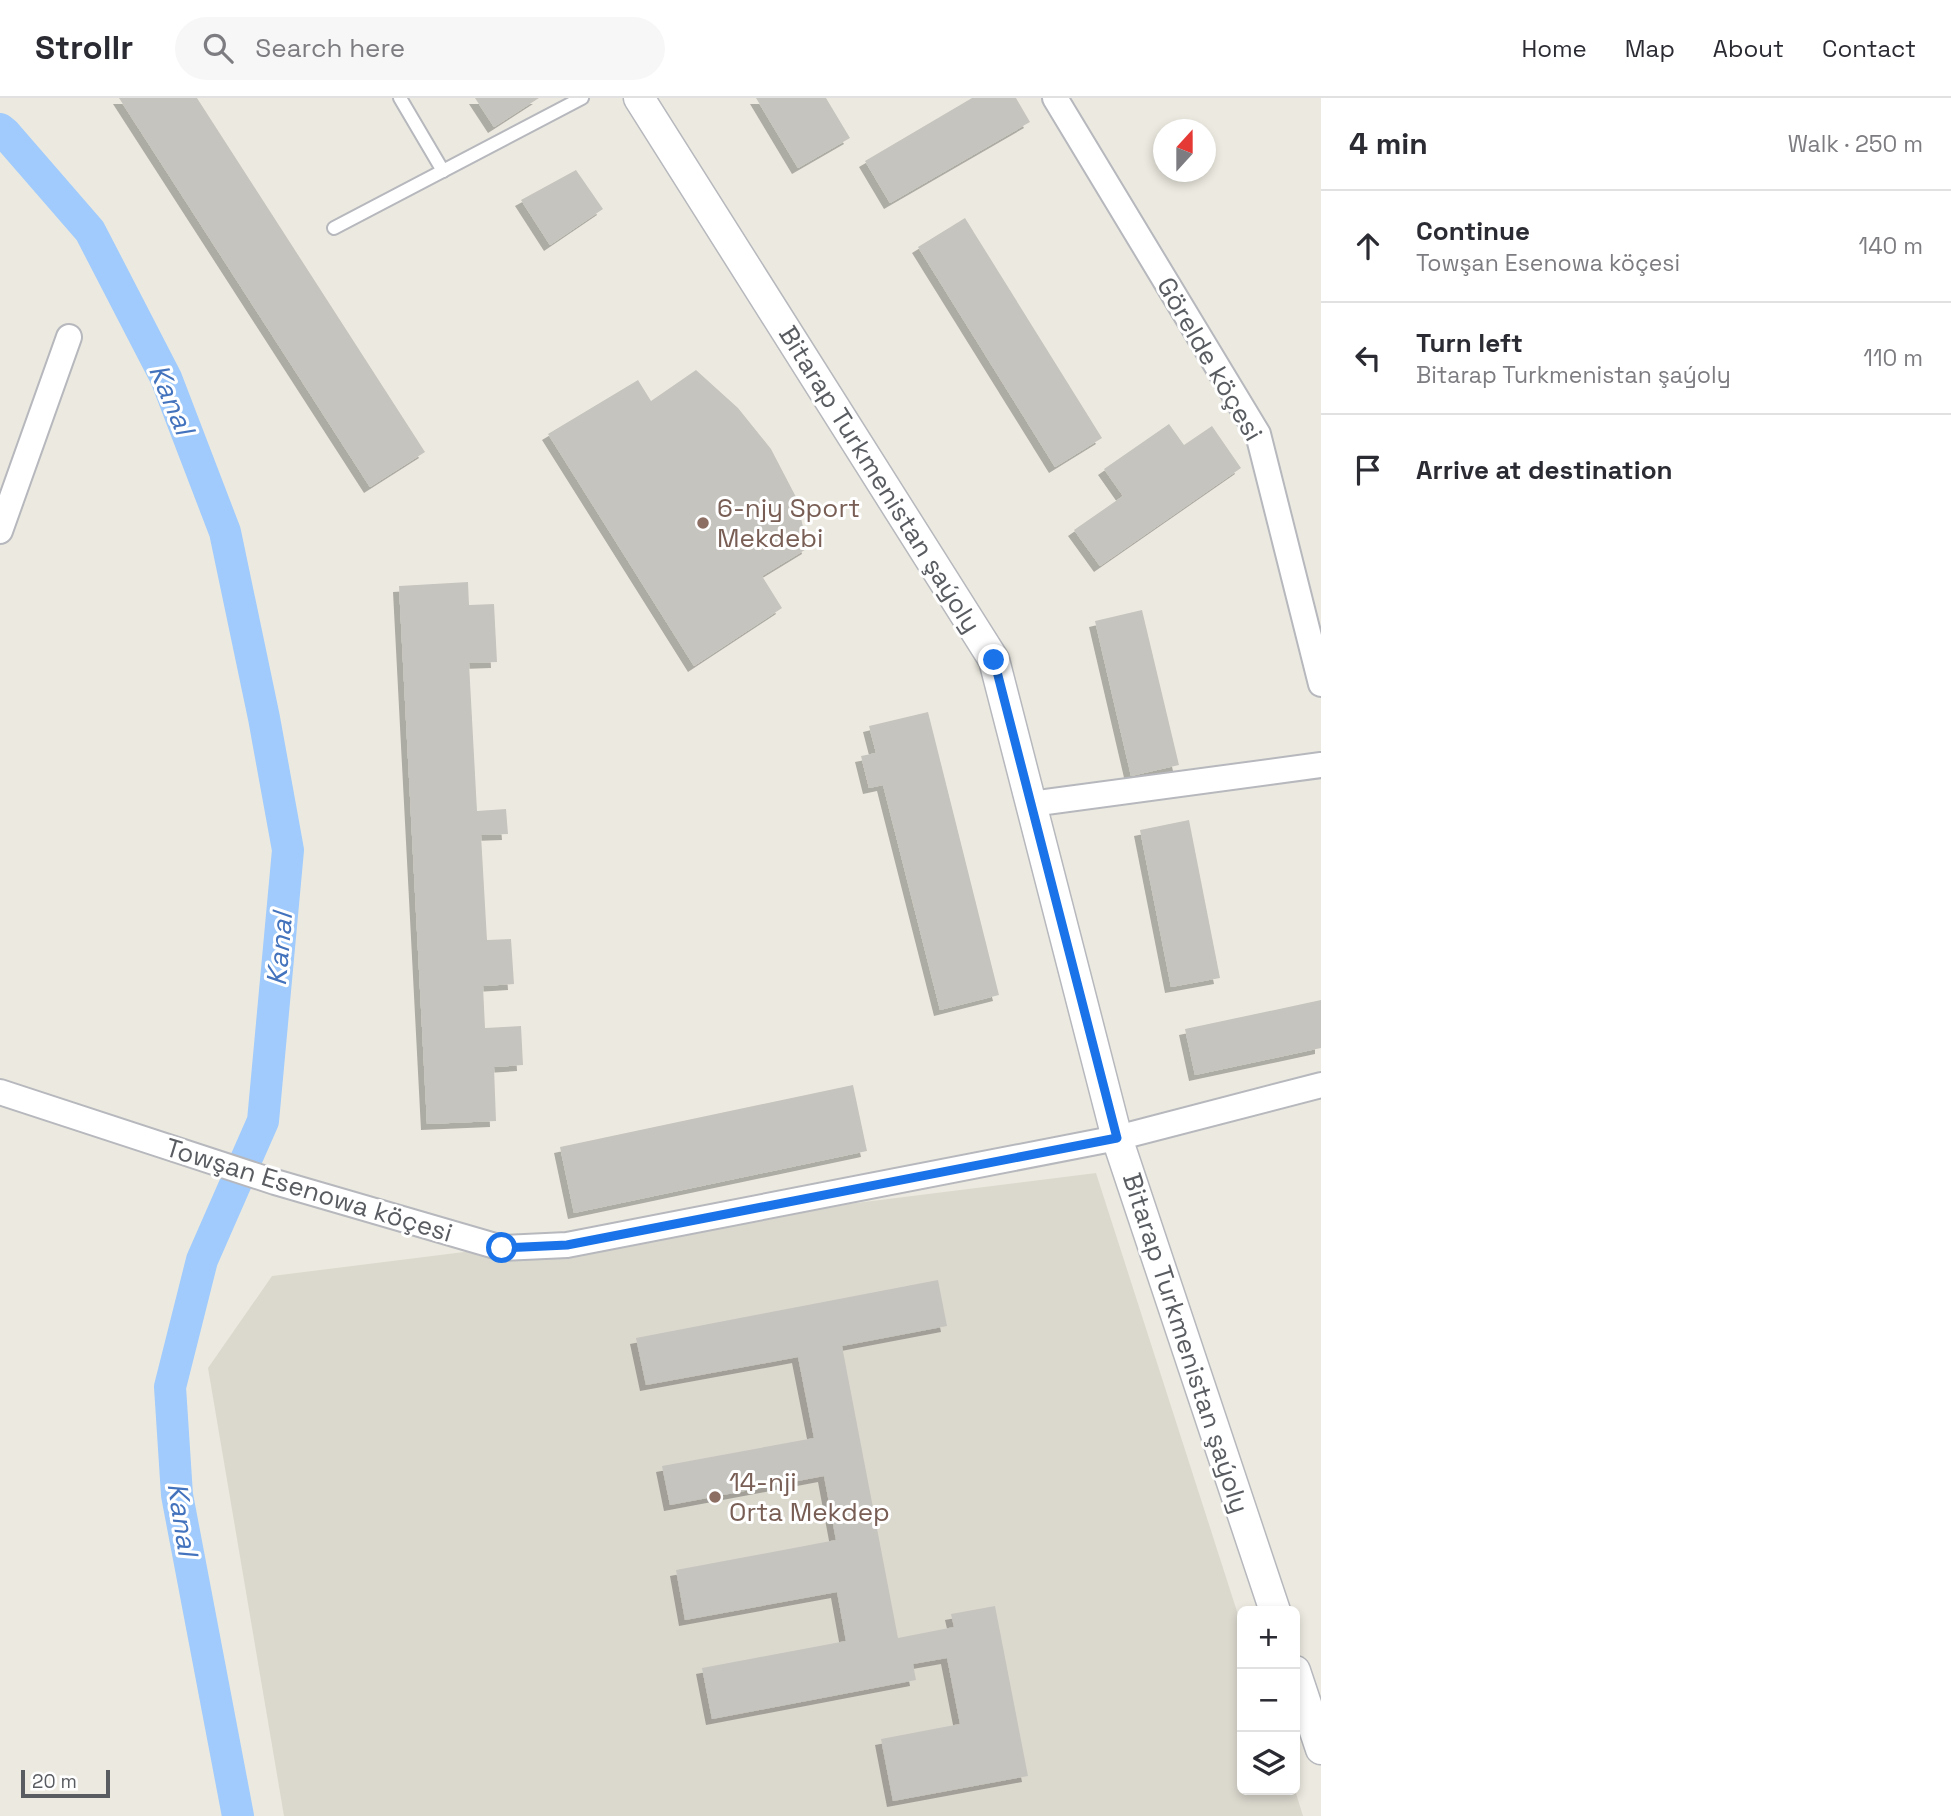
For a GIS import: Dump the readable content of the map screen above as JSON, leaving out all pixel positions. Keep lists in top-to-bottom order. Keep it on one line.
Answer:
{"streets":{"street":["Görelde köçesi","Bitarap Turkmenistan şaýoly","Towşan Esenowa köçesi"]},"crossings":[["Bitarap Turkmenistan şaýoly","Towşan Esenowa köçesi"]],"water":["Kanal"],"places":["6-njy Sport Mekdebi","14-nji Orta Mekdep"],"scale_bar":"20 m","north":"top","page":{"header":"Strollr","search":"Search here","nav":["Home","Map","About","Contact"],"heading":["4 min","Walk · 250 m"],"list":[["Continue","Towşan Esenowa köçesi","140 m"],["Turn left","Bitarap Turkmenistan şaýoly","110 m"],"Arrive at destination"],"map_buttons":["+","−"],"scale":"20 m"}}
